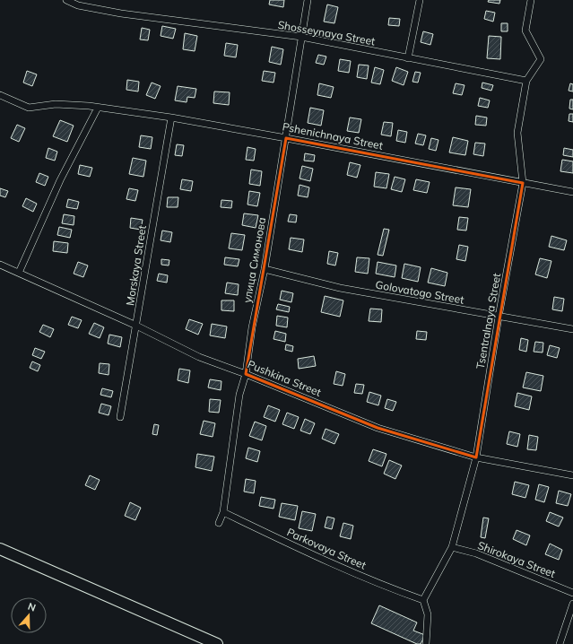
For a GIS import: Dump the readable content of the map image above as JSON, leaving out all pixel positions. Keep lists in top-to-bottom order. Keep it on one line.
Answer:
{"streets":{"street":["Shosseynaya Street","Pshenichnaya Street","улица Симонова","Morskaya Street","Golovatogo Street","Tsentralnaya Street","Pushkina Street","Parkovaya Street","Shirokaya Street"]},"crossings":[["Shosseynaya Street","улица Симонова"],["Shosseynaya Street","Tsentralnaya Street"],["Pshenichnaya Street","улица Симонова"],["Pshenichnaya Street","Morskaya Street"],["Pshenichnaya Street","Tsentralnaya Street"],["улица Симонова","Golovatogo Street"],["улица Симонова","Pushkina Street"],["улица Симонова","Parkovaya Street"],["Morskaya Street","Pushkina Street"],["Golovatogo Street","Tsentralnaya Street"],["Tsentralnaya Street","Pushkina Street"],["Tsentralnaya Street","Parkovaya Street"],["Tsentralnaya Street","Shirokaya Street"]],"north":"top"}
